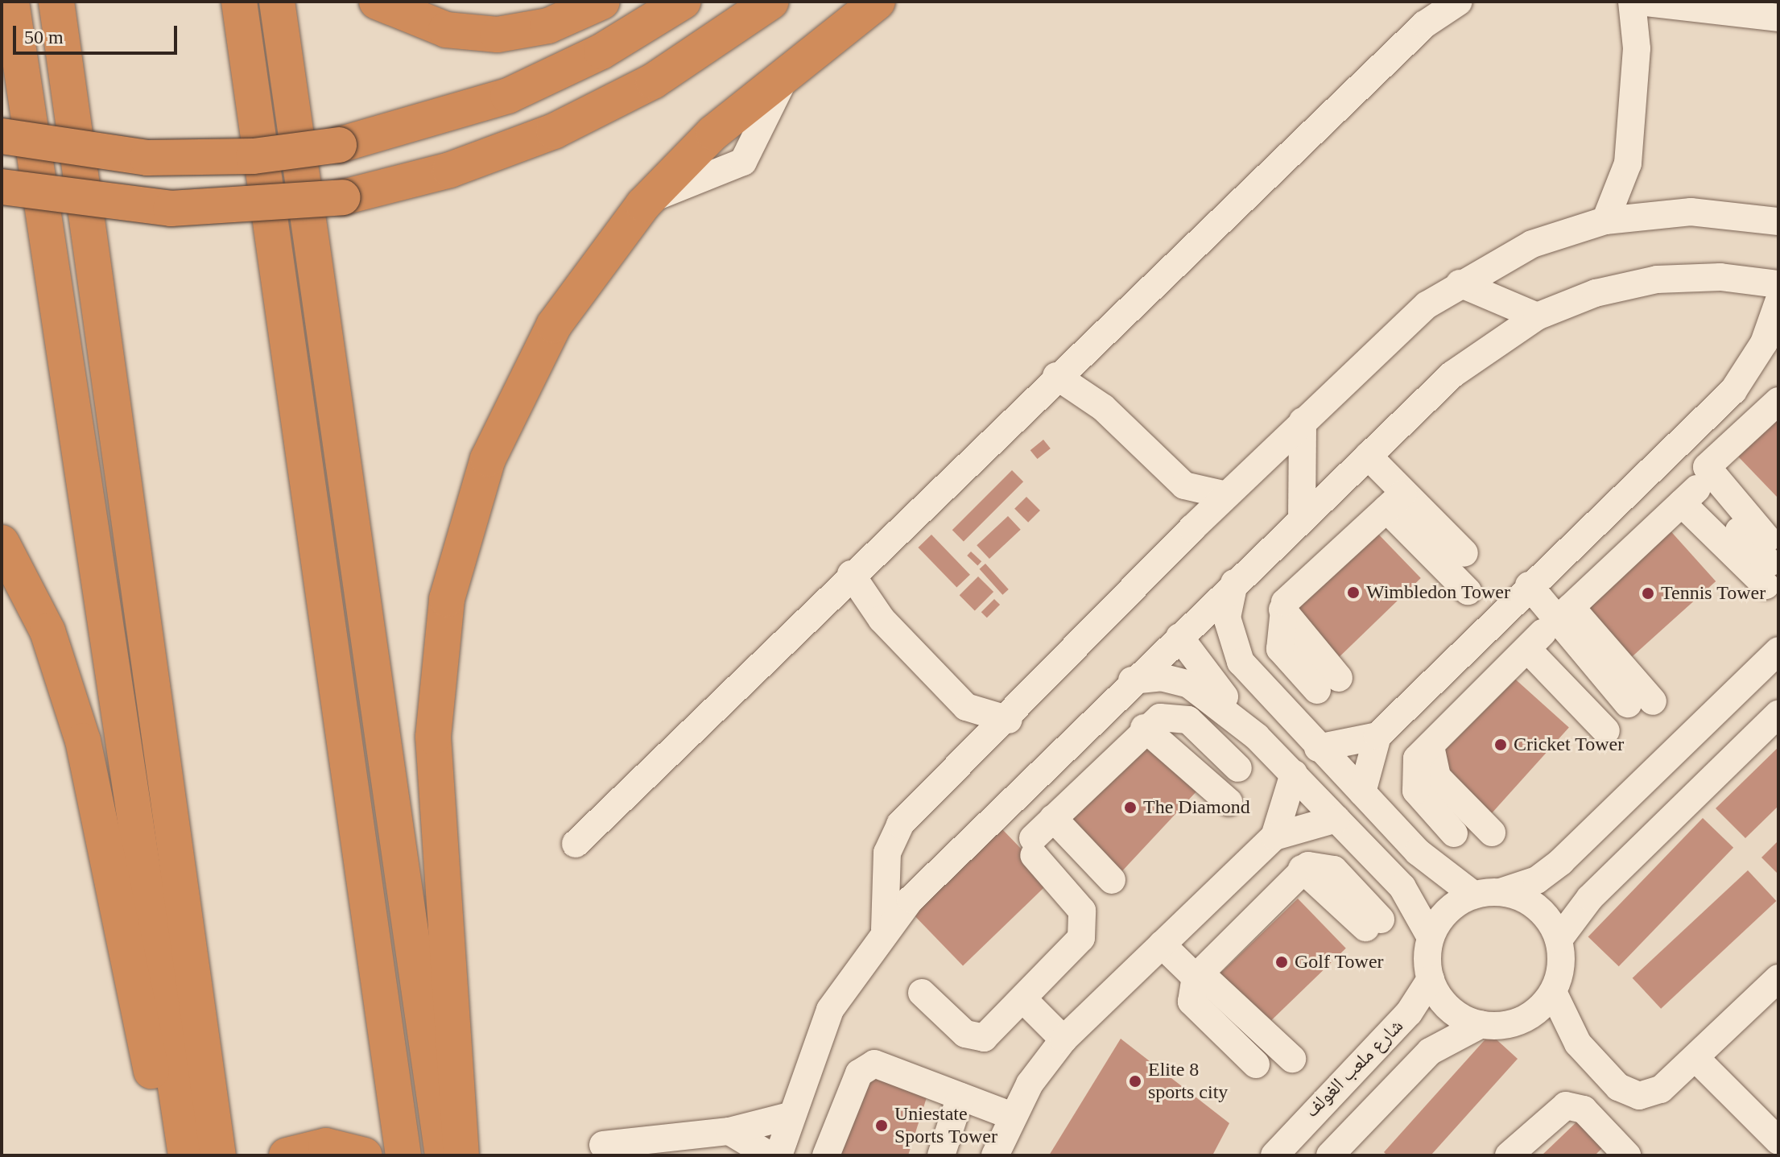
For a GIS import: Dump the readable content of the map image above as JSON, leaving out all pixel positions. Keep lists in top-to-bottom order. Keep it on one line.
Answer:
{"streets":{"street":["شارع ملعب الغولف"]},"places":["Wimbledon Tower","Tennis Tower","Cricket Tower","The Diamond","Golf Tower","Elite 8 sports city","Uniestate Sports Tower"],"scale_bar":"50 m"}
